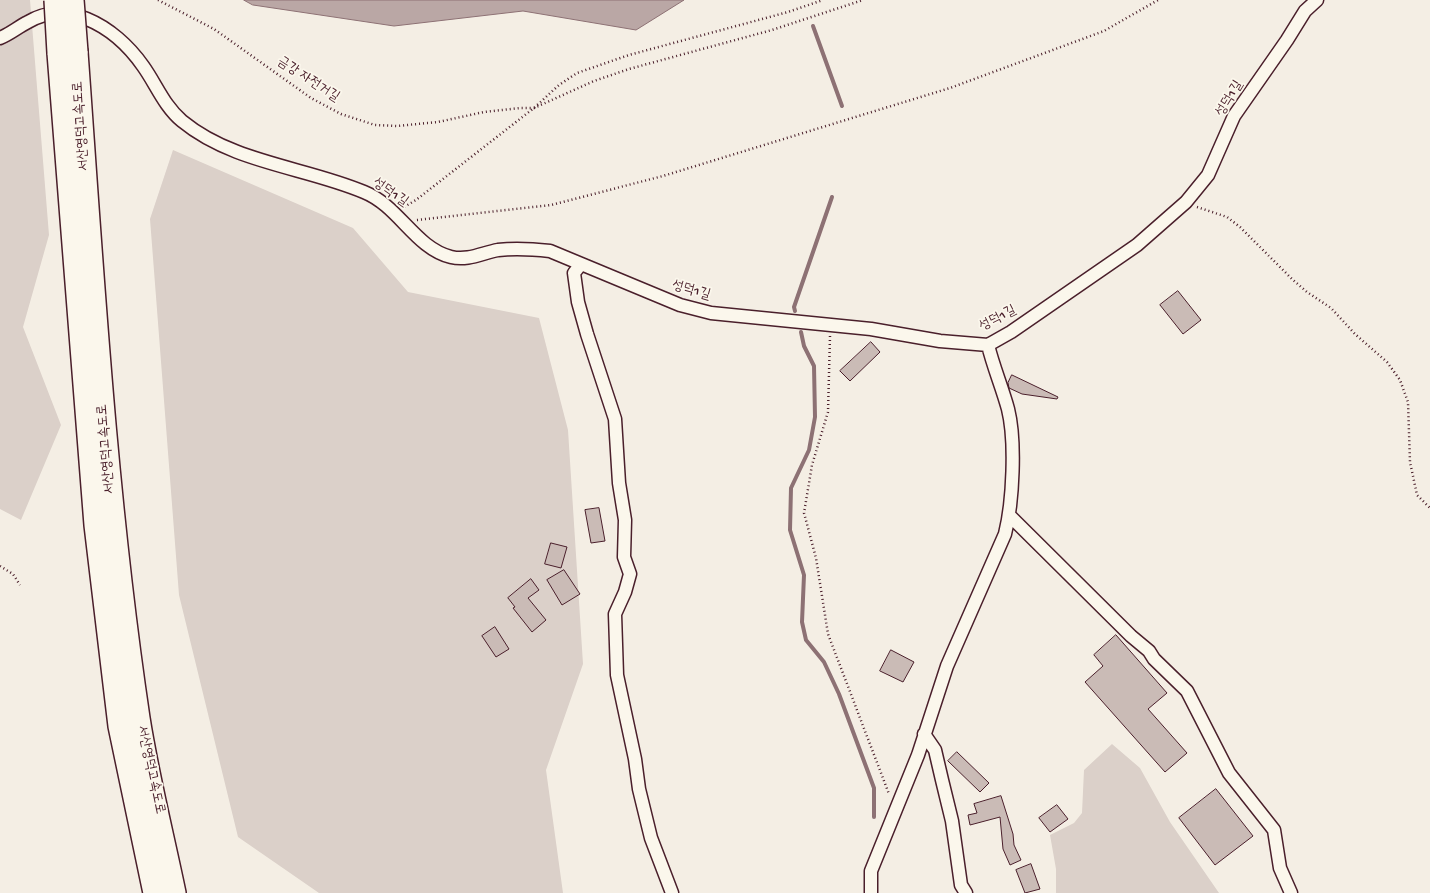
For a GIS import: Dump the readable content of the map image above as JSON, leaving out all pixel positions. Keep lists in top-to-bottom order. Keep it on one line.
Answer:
{"streets":{"highway":["서산영덕고속도로"],"street":["성덕1길"],"path":["금강 자전거길"]}}
